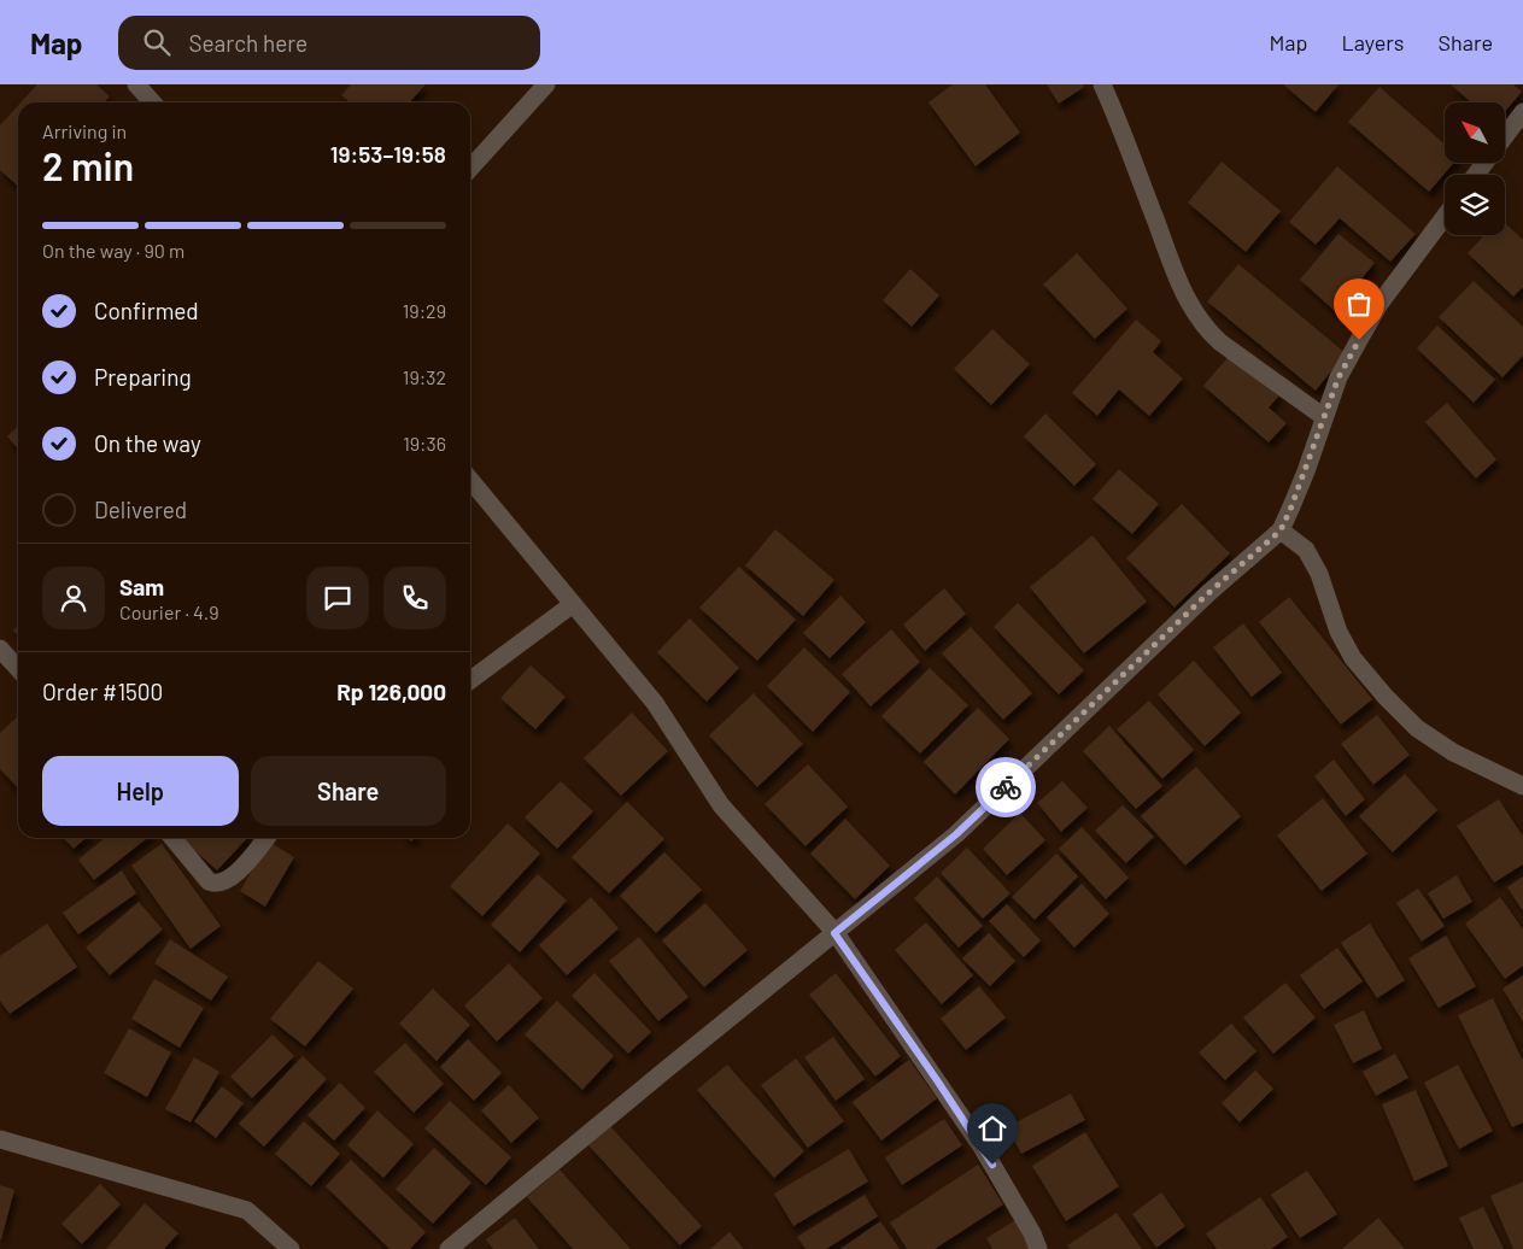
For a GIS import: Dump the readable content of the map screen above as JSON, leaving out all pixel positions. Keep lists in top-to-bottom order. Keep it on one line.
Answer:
{"north":"top left","page":{"header":"Map","search":"Search here","nav":["Map","Layers","Share"],"heading":["2 min","Arriving in","19:53–19:58"],"panel":["Sam","Courier · 4.9","Order #1500","Rp 126,000"],"bar":"On the way · 90 m","list":[["Confirmed","19:29"],["Preparing","19:32"],["On the way","19:36"],"Delivered"],"buttons":["Help","Share"]}}
